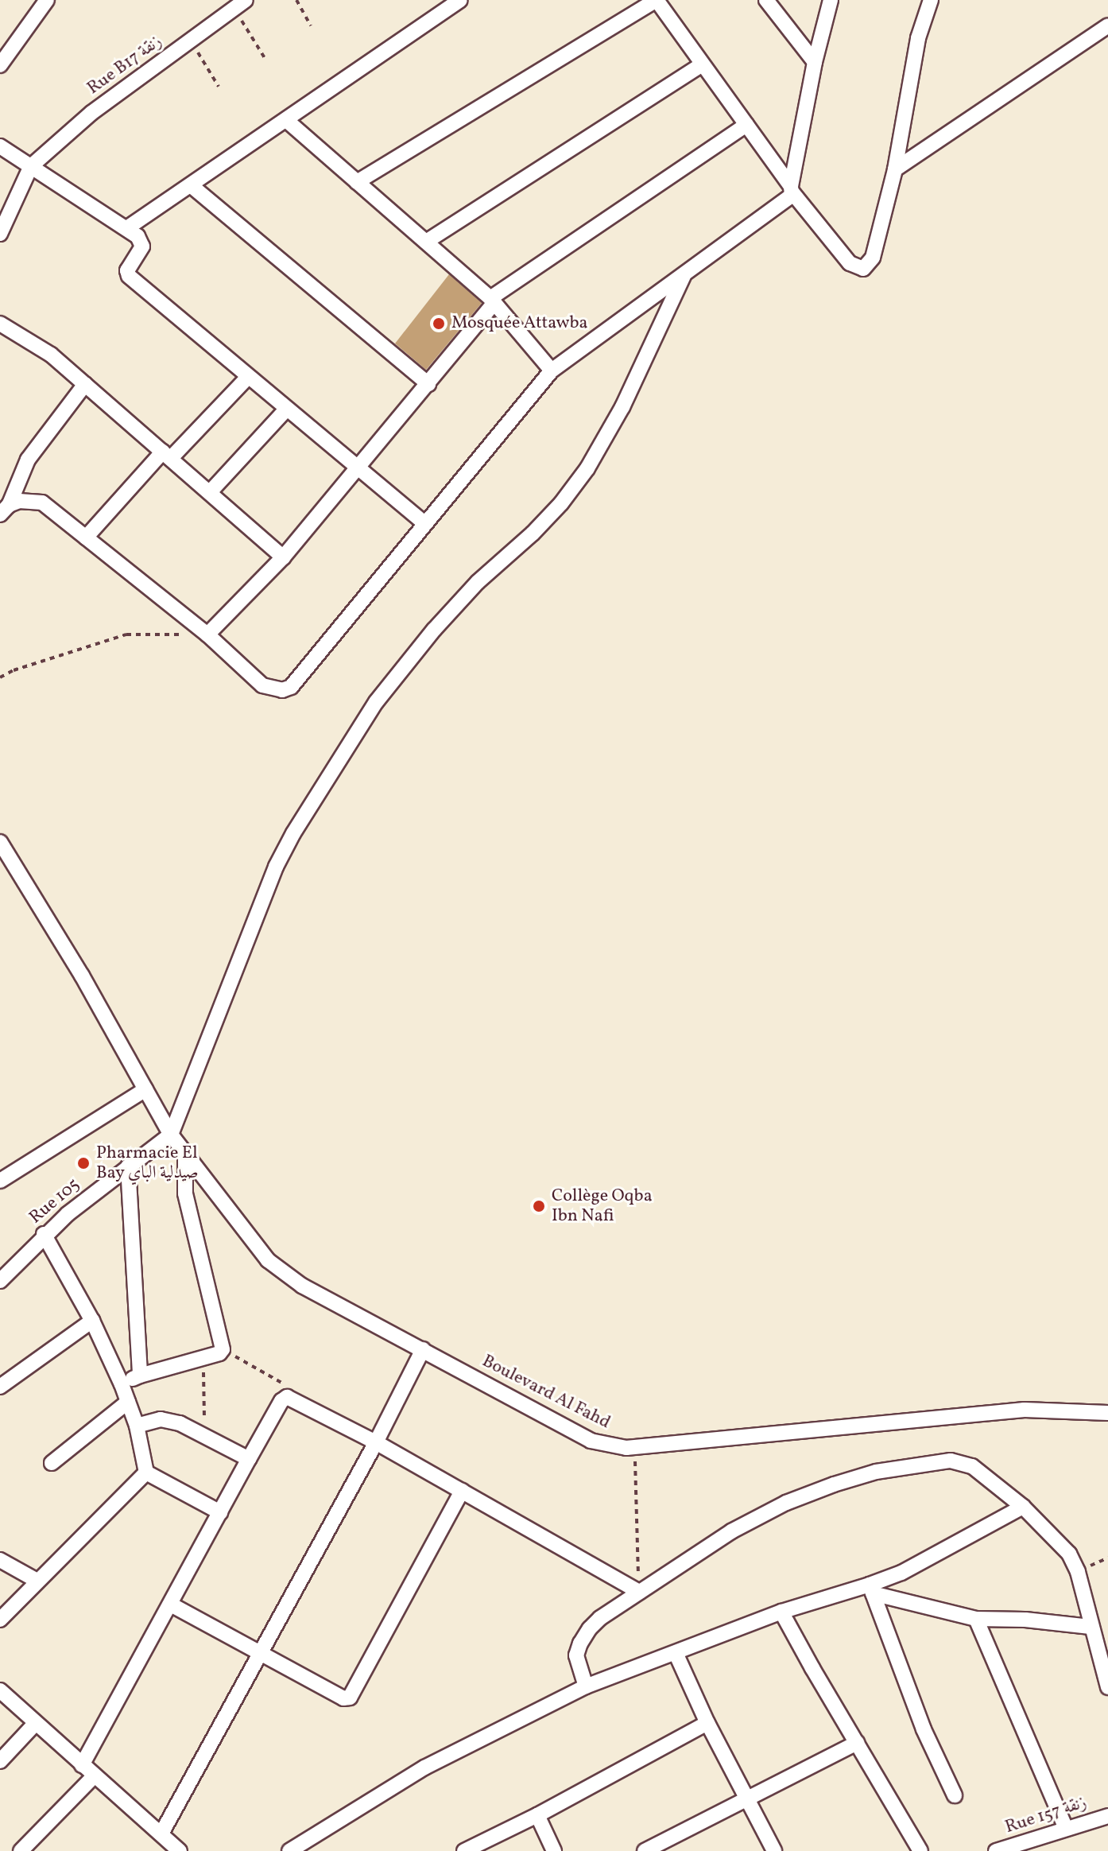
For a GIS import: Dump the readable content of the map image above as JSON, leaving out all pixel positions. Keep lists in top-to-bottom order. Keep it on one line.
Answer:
{"streets":{"street":["Rue B17 زنقة","Rue 105","Boulevard Al Fahd","Rue 157 زنقة"]},"crossings":[["Rue 105","Boulevard Al Fahd"]],"places":["Mosquée Attawba","Pharmacie El Bay صيدلية الباي","Collège Oqba Ibn Nafi"]}
